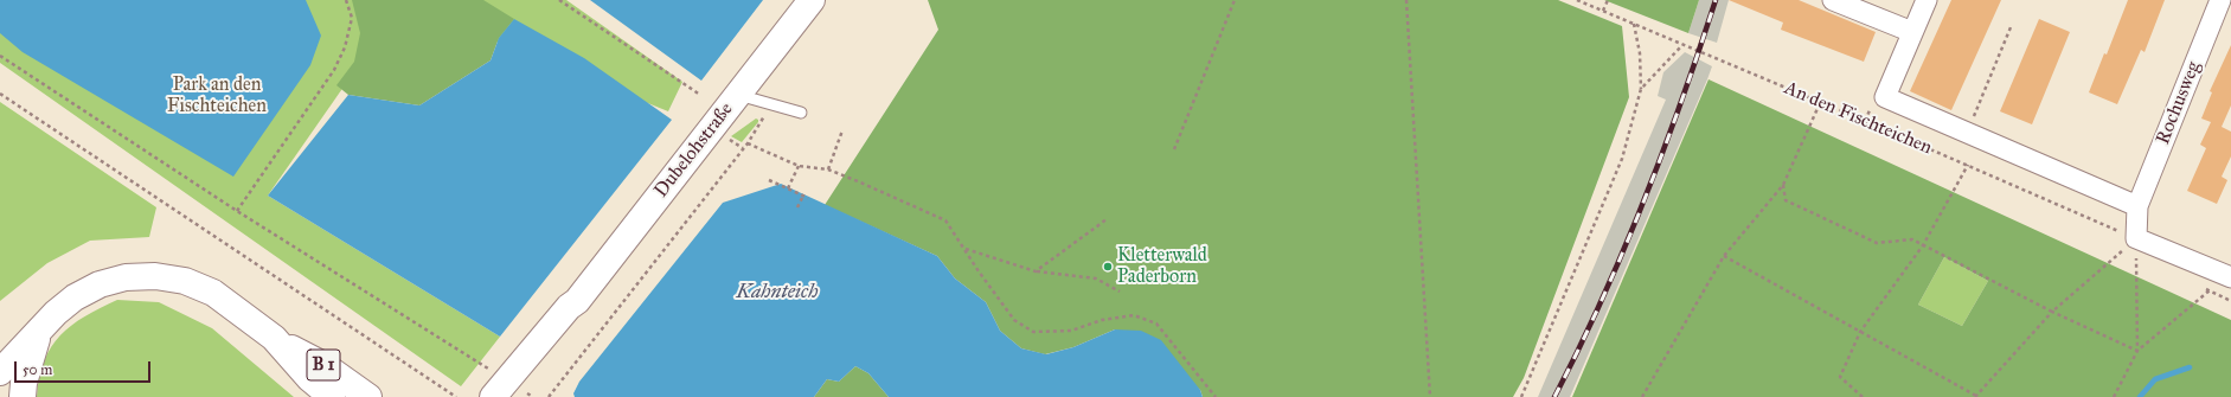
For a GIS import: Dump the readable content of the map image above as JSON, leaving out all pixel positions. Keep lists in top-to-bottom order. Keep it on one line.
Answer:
{"streets":{"main road":["Dubelohstraße","B 1"],"street":["Rochusweg","An den Fischteichen"]},"crossings":[["Rochusweg","An den Fischteichen"]],"water":["Kahnteich"],"parks":["Park an den Fischteichen"],"places":["Kletterwald Paderborn"],"scale_bar":"50 m"}
